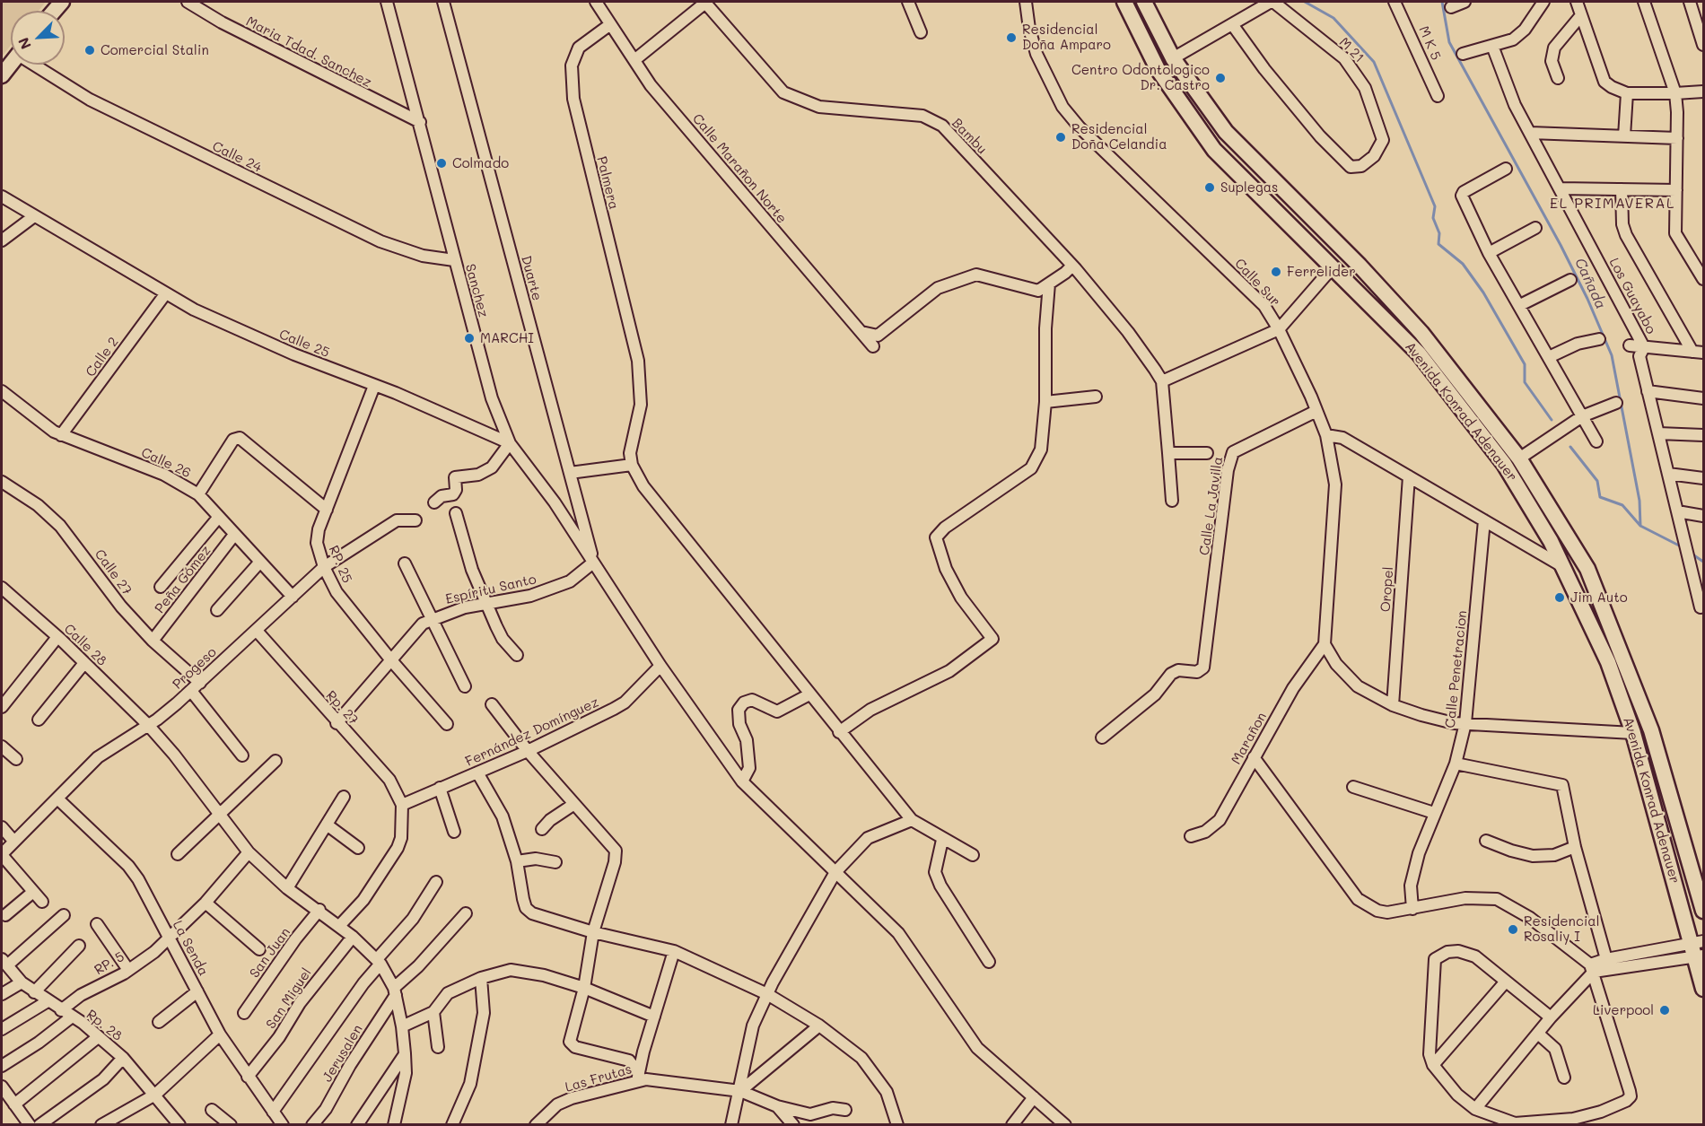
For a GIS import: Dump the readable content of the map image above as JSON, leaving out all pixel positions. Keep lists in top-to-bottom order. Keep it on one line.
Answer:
{"streets":{"main road":["Avenida Konrad Adenauer"],"street":["M K 5","M 21","Maria Tdad. Sanchez","Bambu","Calle 24","Calle Marañon Norte","Palmera","Duarte","Calle Sur","Sanchez","Los Guayabo","Calle 25","Calle 2","Calle 26","Calle La Javilla","RP. 25","Calle 27","Peña Gómez","Espíritu Santo","Oropel","Calle 28","Progeso","Calle Penetracion","Rp. 27","Fernández Domínguez","Marañon","La Senda","San Juan","RP. 5","San Miguel","Rp. 28","Jerusalen","Las Frutas"]},"crossings":[["Maria Tdad. Sanchez","Sanchez"],["Calle 24","Sanchez"],["Calle Marañon Norte","Palmera"],["Duarte","Sanchez"],["Duarte","Espíritu Santo"],["Calle Sur","Calle La Javilla"],["Calle Sur","Marañon"],["Sanchez","Calle 25"],["Sanchez","Espíritu Santo"],["Sanchez","Fernández Domínguez"],["Calle 25","Calle 2"],["Calle 25","RP. 25"],["Calle 2","Calle 26"],["Calle 26","Peña Gómez"],["Calle 26","Progeso"],["RP. 25","Espíritu Santo"],["RP. 25","Progeso"],["Calle 27","Peña Gómez"],["Calle 27","Progeso"],["Espíritu Santo","Rp. 27"],["Calle 28","Progeso"],["Calle 28","San Juan"],["Calle 28","RP. 5"],["Calle 28","San Miguel"],["Calle 28","Jerusalen"],["Progeso","Rp. 27"],["Progeso","La Senda"],["Rp. 27","Fernández Domínguez"],["La Senda","RP. 5"],["La Senda","San Miguel"],["RP. 5","Rp. 28"]],"districts":["EL PRIMAVERAL"],"water":["Cañada"],"places":["Residencial Doña Amparo","Comercial Stalin","Centro Odontologico Dr. Castro","Residencial Doña Celandia","Colmado","Suplegas","Ferrelider","MARCHI","Jim Auto","Residencial Rosaliy I","Liverpool"],"north":"bottom left"}
